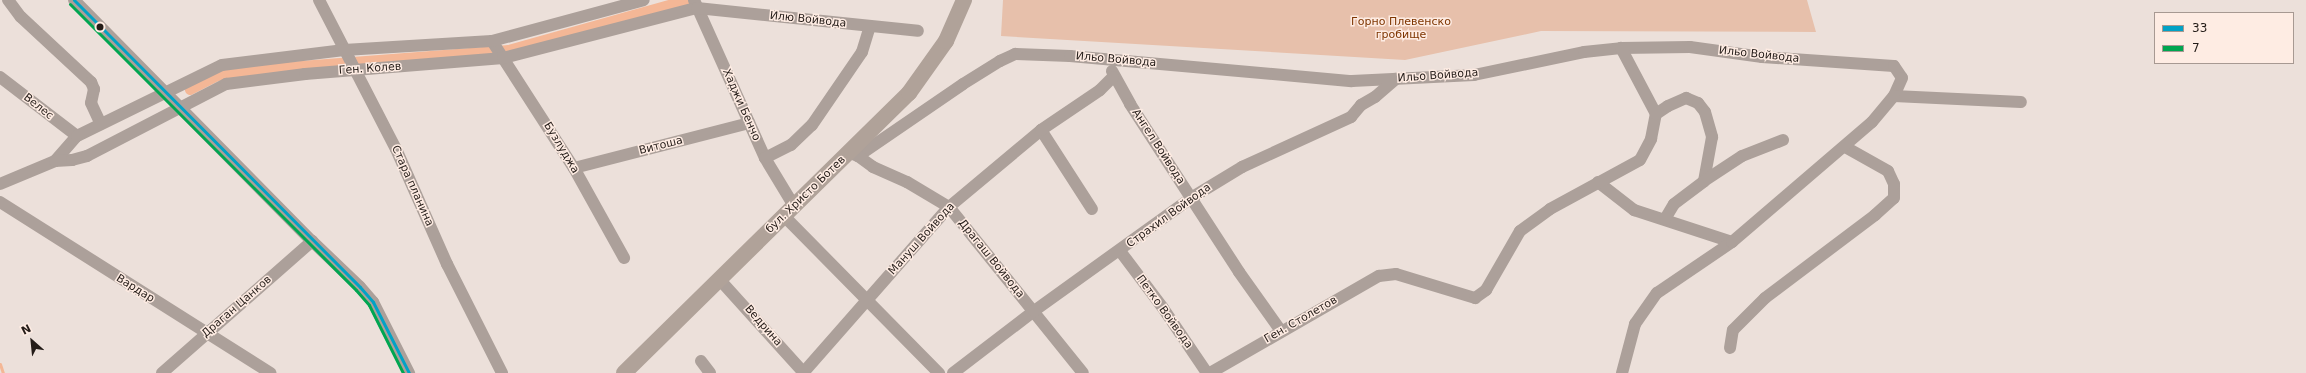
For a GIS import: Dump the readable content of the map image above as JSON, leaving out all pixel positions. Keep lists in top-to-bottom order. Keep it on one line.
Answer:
{"streets":{"main road":["бул. Христо Ботев"],"street":["Илю Войвода","Ильо Войвода","Ген. Колев","Хаджи Бенчо","Велес","Витоша","Ангел Войвода","Бузлуджа","Стара планина","Страхил Войвода","Мануш Войвода","Драгаш Войвода","Вардар","Драган Цанков","Петко Войвода","Ген. Столетов","Ведрина"]},"crossings":[["Илю Войвода","Ген. Колев"],["Илю Войвода","Хаджи Бенчо"],["Ильо Войвода","Ангел Войвода"],["Ильо Войвода","бул. Христо Ботев"],["Ильо Войвода","Страхил Войвода"],["Ильо Войвода","Драгаш Войвода"],["Ген. Колев","Хаджи Бенчо"],["Ген. Колев","Велес"],["Ген. Колев","Бузлуджа"],["Ген. Колев","Стара планина"],["Хаджи Бенчо","Витоша"],["Хаджи Бенчо","бул. Христо Ботев"],["Хаджи Бенчо","Мануш Войвода"],["Витоша","Бузлуджа"],["Ангел Войвода","Страхил Войвода"],["Ангел Войвода","Мануш Войвода"],["Ангел Войвода","Ген. Столетов"],["бул. Христо Ботев","Драгаш Войвода"],["бул. Христо Ботев","Ведрина"],["Страхил Войвода","Драгаш Войвода"],["Страхил Войвода","Петко Войвода"],["Мануш Войвода","Драгаш Войвода"],["Мануш Войвода","Ведрина"],["Вардар","Драган Цанков"],["Петко Войвода","Ген. Столетов"]],"parks":["Горно Плевенско гробище"],"lines":["transit line 33","transit line 7"],"legend":["33","7"],"north":"top left"}
